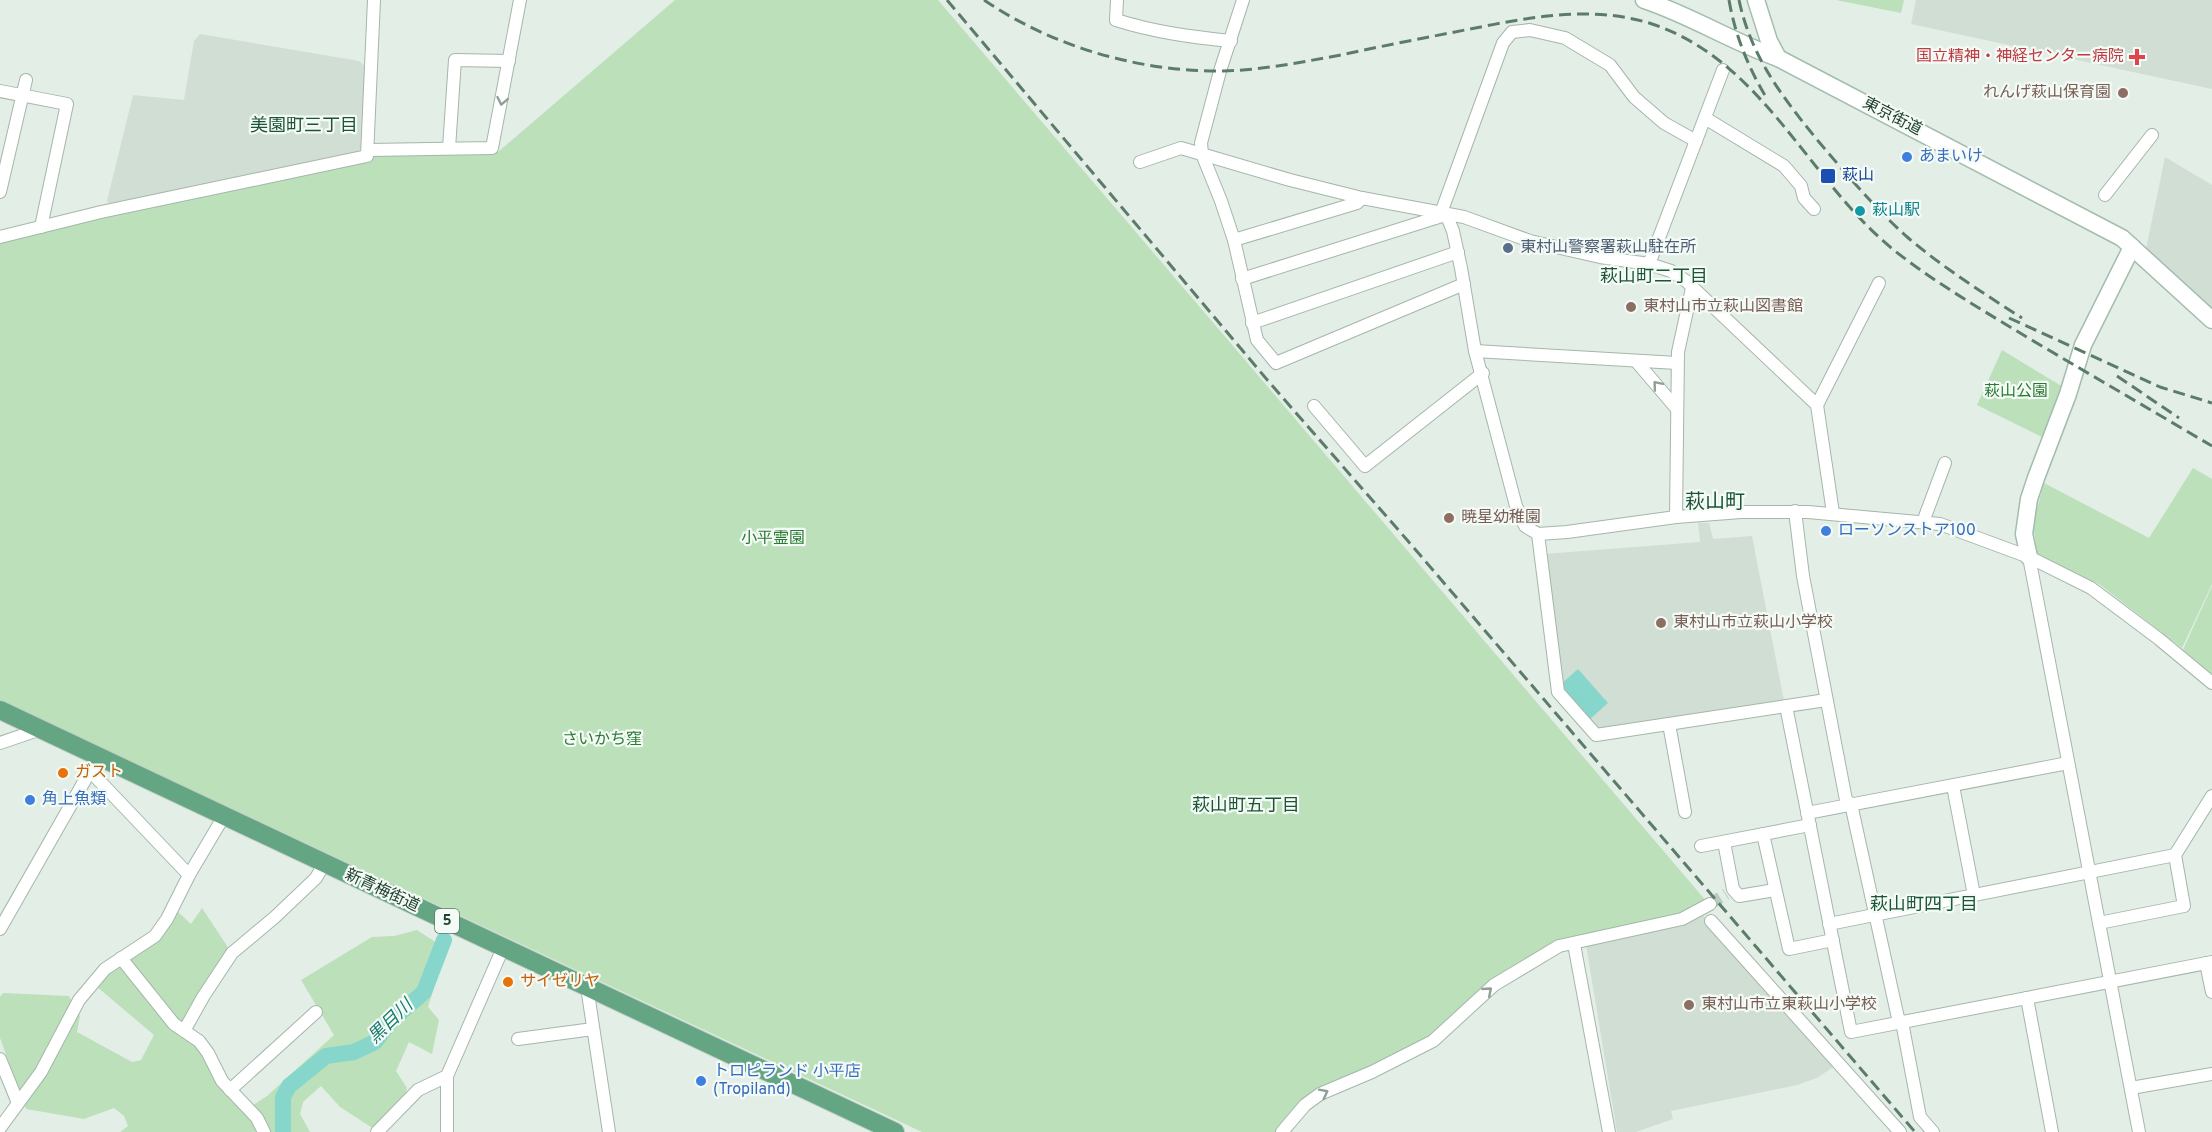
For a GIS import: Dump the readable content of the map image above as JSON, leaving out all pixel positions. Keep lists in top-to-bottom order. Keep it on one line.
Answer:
{"streets":{"main road":["新青梅街道","5"],"street":["東京街道"]},"districts":["美園町三丁目","萩山町二丁目","萩山町","萩山町五丁目","萩山町四丁目"],"water":["黒目川"],"parks":["萩山公園","小平霊園","さいかち窪"],"places":{"health":["国立精神・神経センター病院"],"other":["れんげ萩山保育園","あまいけ","萩山駅","東村山警察署萩山駐在所","東村山市立萩山図書館","暁星幼稚園","ローソンストア100","東村山市立萩山小学校","ガスト","角上魚類","サイゼリヤ","東村山市立東萩山小学校","トロピランド 小平店 (Tropiland)"],"transit":["萩山"]}}
